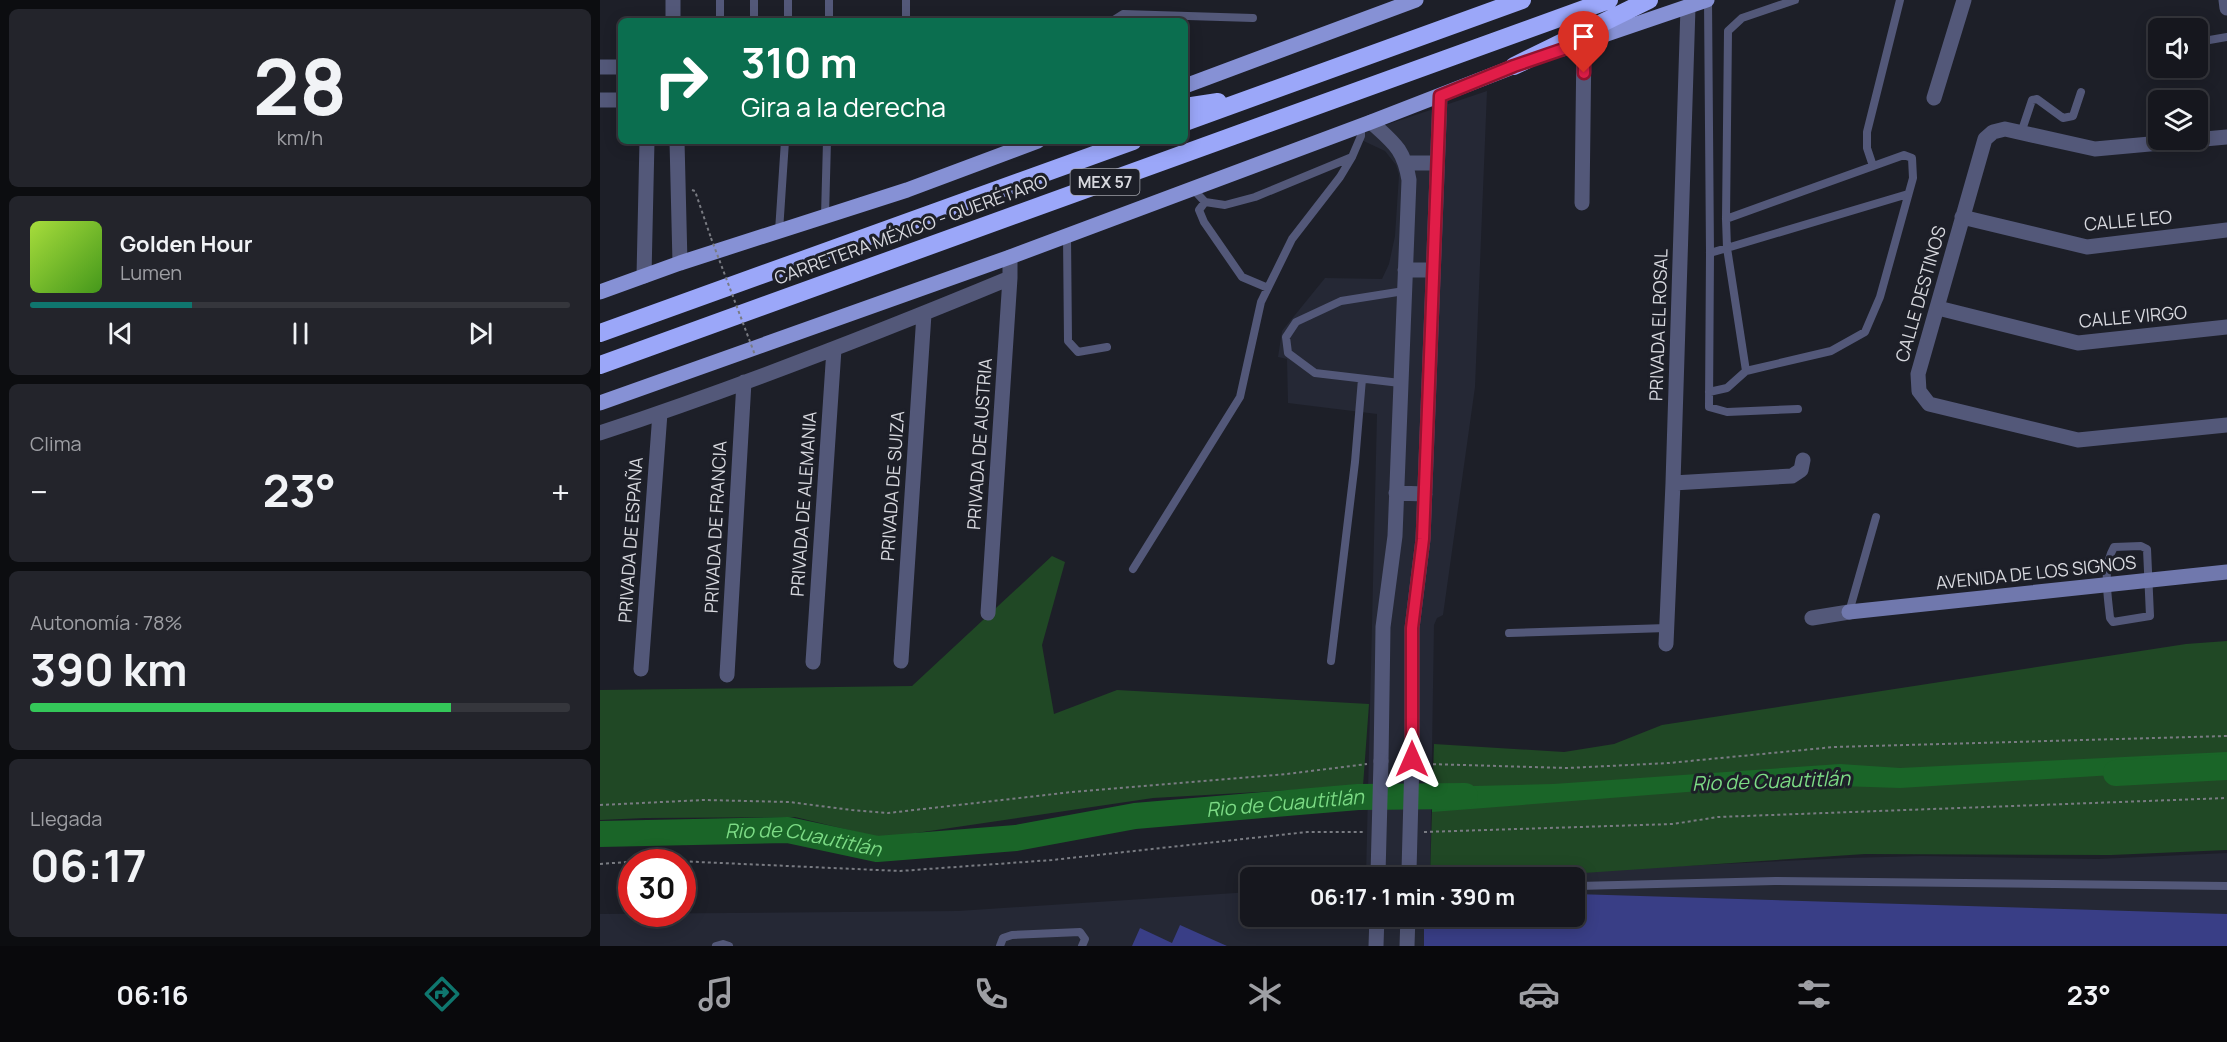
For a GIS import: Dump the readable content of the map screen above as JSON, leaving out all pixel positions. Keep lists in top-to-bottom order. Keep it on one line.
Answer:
{"streets":{"highway":["MEX 57","CARRETERA MÉXICO - QUERÉTARO"],"street":["CALLE LEO","CALLE DESTINOS","CALLE VIRGO","PRIVADA EL ROSAL","PRIVADA DE AUSTRIA","PRIVADA DE SUIZA","PRIVADA DE ALEMANIA","PRIVADA DE FRANCIA","PRIVADA DE ESPAÑA","AVENIDA DE LOS SIGNOS"]},"crossings":[["CALLE LEO","CALLE DESTINOS"],["CALLE DESTINOS","CALLE VIRGO"]],"water":["Rio de Cuautitlán"],"page":{"tile":[["28","km/h"],"Clima",["Autonomía · 78%","390 km"],["Llegada","06:17"]],"turn":["310 m","Gira a la derecha"],"song":["Golden Hour","Lumen"],"heat":["−","23°","+"],"limit":"30","trip":"06:17 · 1 min · 390 m","tabs":["06:16","23°"]}}
